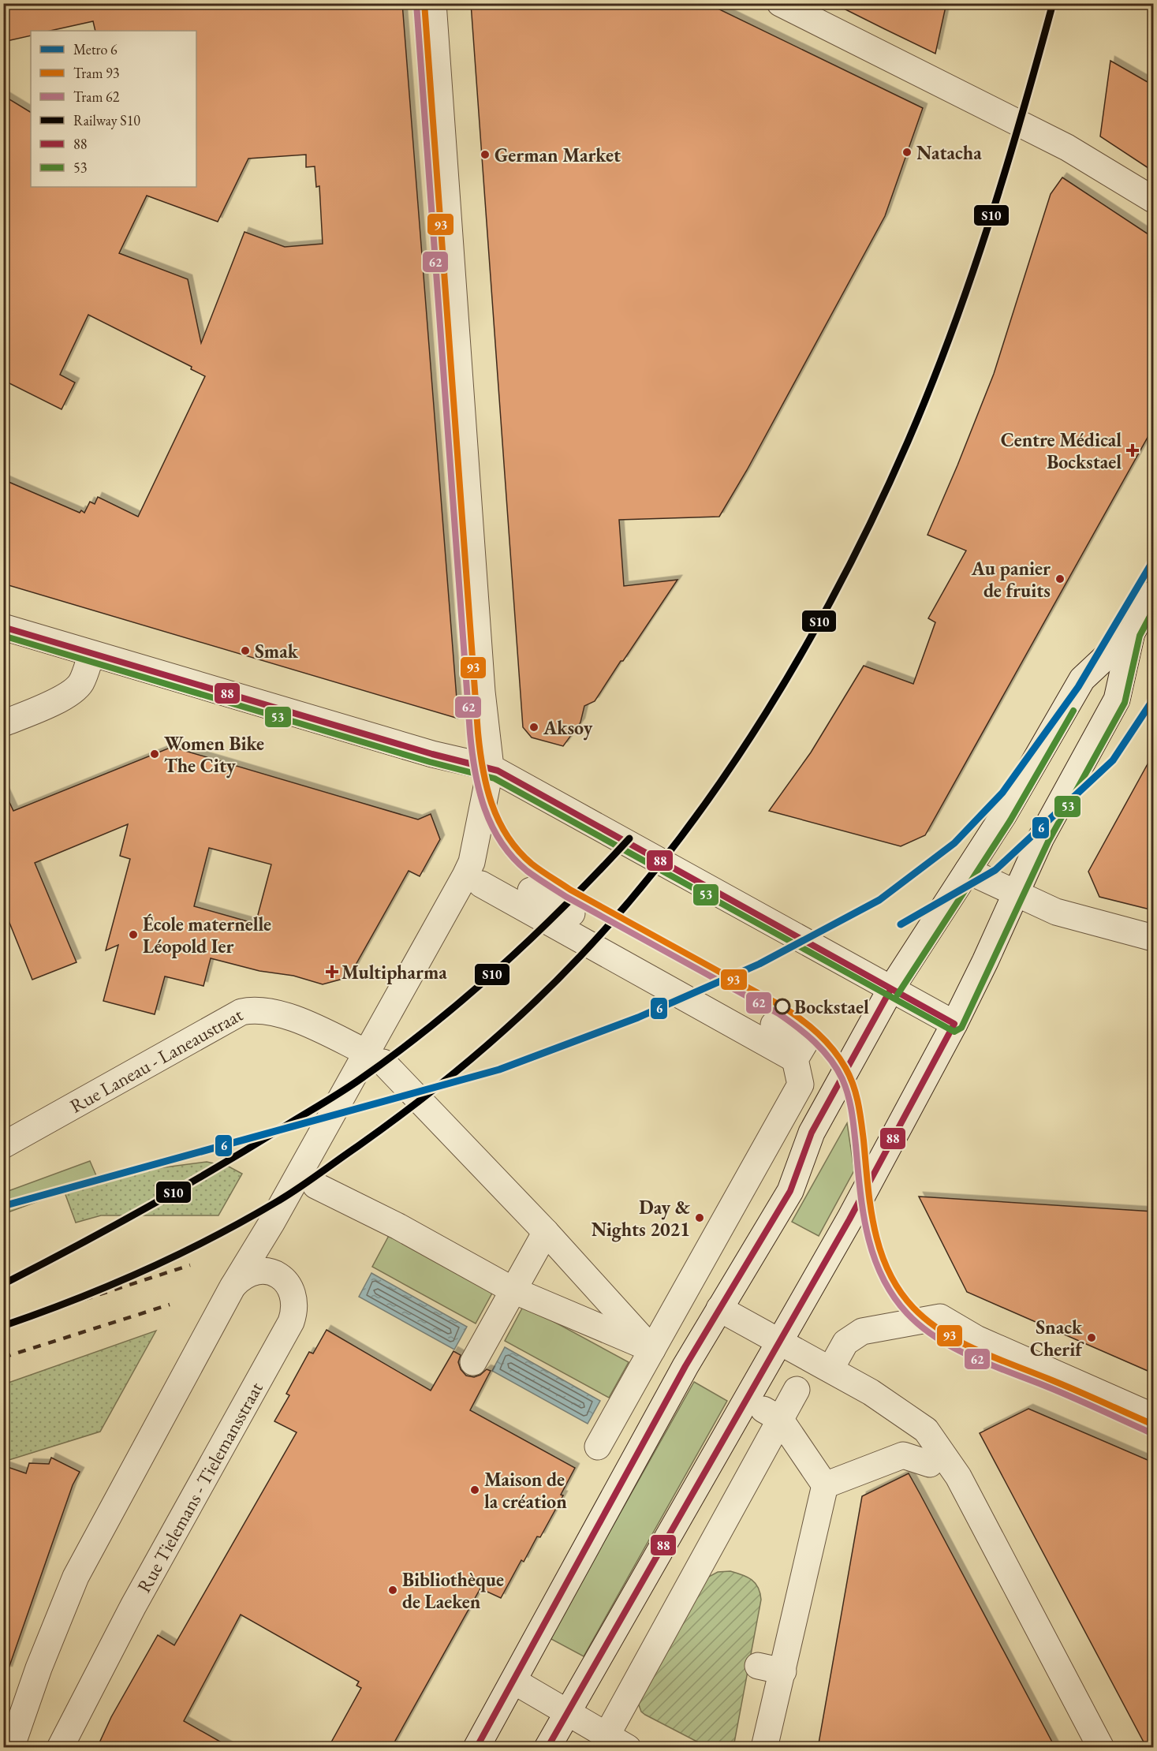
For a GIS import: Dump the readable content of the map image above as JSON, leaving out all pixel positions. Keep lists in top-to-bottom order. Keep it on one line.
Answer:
{"streets":{"street":["Rue Laneau - Laneaustraat","Rue Tielemans - Tielemansstraat"]},"crossings":[["Rue Laneau - Laneaustraat","Rue Tielemans - Tielemansstraat"]],"places":{"other":["Natacha","German Market","Au panier de fruits","Smak","Aksoy","Women Bike The City","École maternelle Léopold Ier","Bockstael","Day & Nights 2021","Snack Cherif","Maison de la création","Bibliothèque de Laeken"],"health":["Centre Médical Bockstael","Multipharma"]},"lines":["tram line 93","rail line S10","tram line 62","metro line 6","transit line 53","transit line 88"],"legend":["Metro 6","Tram 93","Tram 62","Railway S10","88","53"]}
